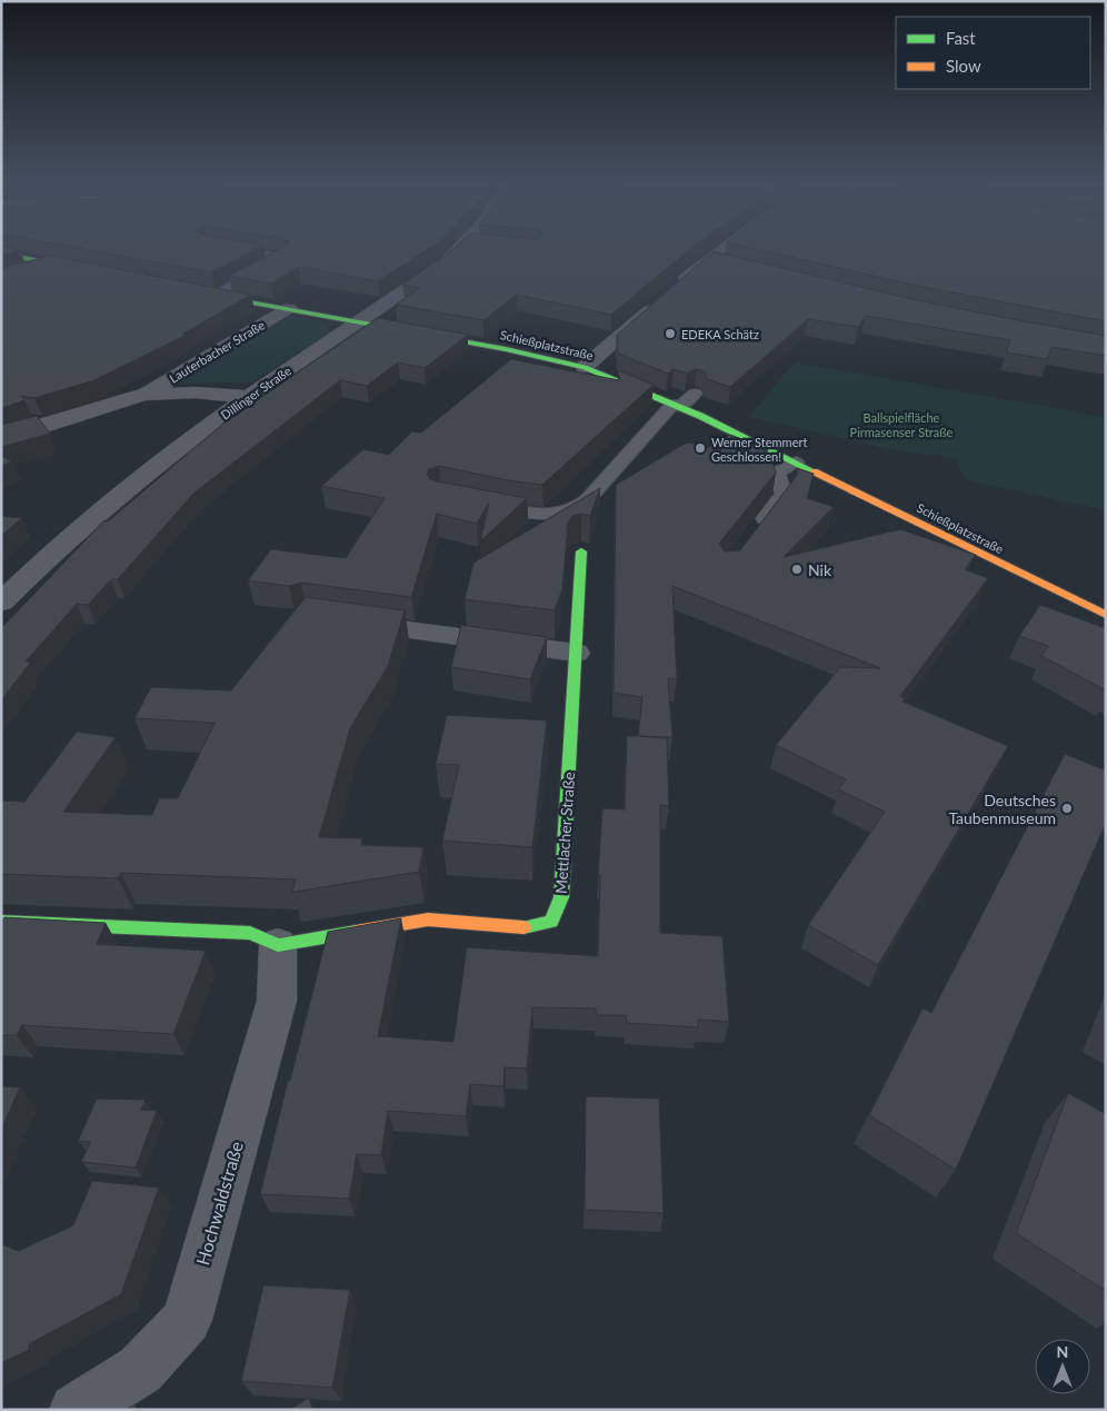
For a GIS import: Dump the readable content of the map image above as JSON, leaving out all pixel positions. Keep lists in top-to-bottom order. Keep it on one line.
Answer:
{"streets":{"street":["Schießplatzstraße","Lauterbacher Straße","Dillinger Straße","Mettlacher Straße","Hochwaldstraße"]},"crossings":[["Schießplatzstraße","Lauterbacher Straße"],["Schießplatzstraße","Dillinger Straße"],["Lauterbacher Straße","Dillinger Straße"],["Mettlacher Straße","Hochwaldstraße"]],"parks":["Ballspielfläche Pirmasenser Straße"],"places":["EDEKA Schätz","Werner Stemmert Geschlossen!","Nik","Deutsches Taubenmuseum"],"legend":["Fast","Slow"],"north":"top"}
